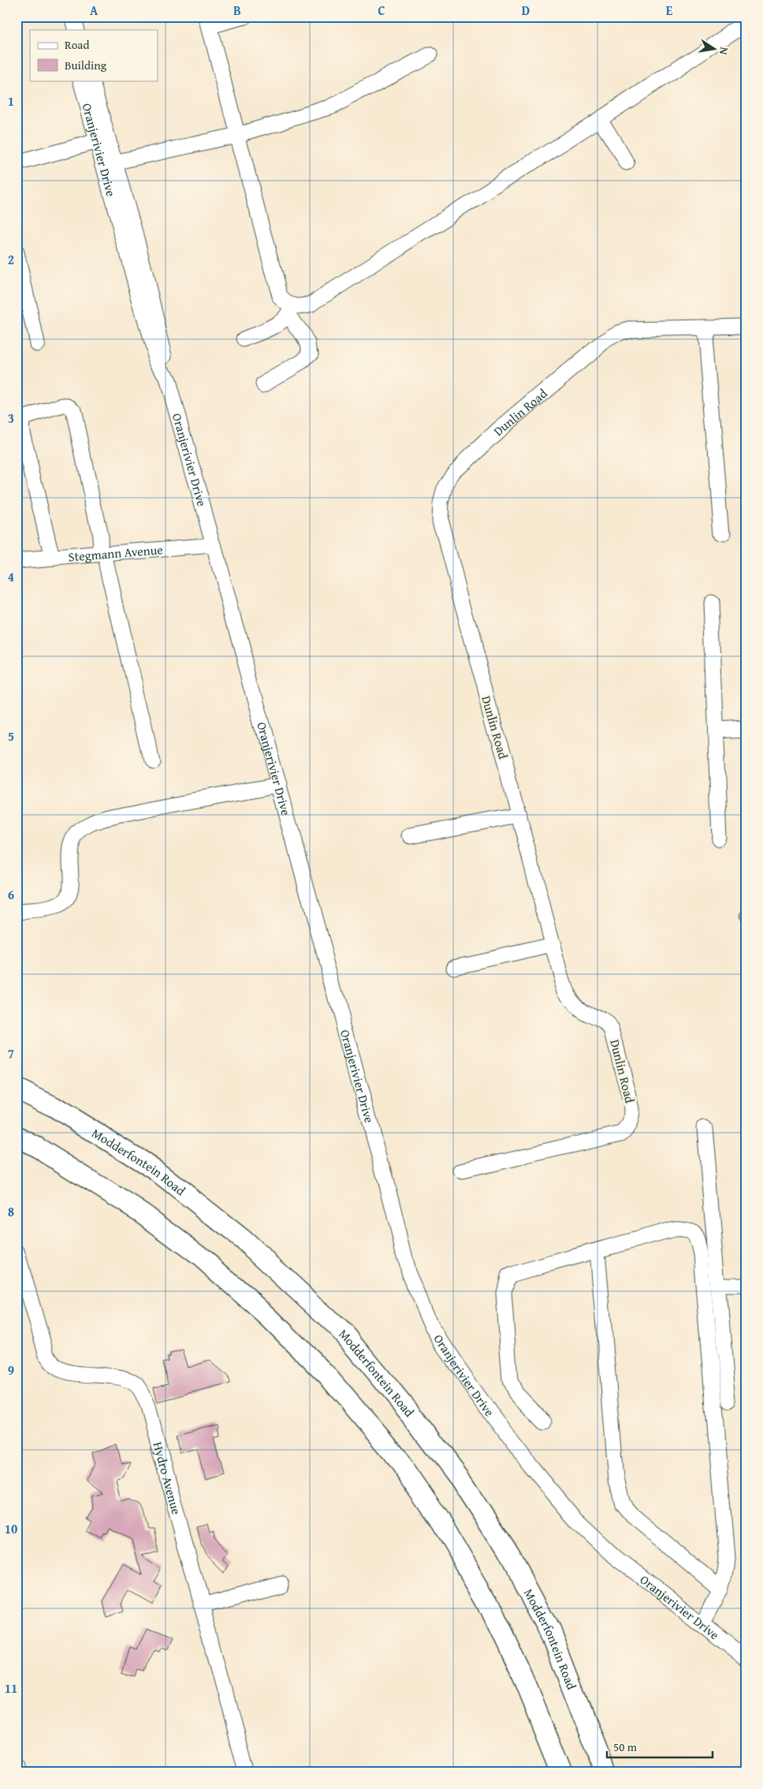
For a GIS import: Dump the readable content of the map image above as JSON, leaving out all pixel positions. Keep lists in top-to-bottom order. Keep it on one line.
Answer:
{"streets":{"main road":["Modderfontein Road"],"street":["Oranjerivier Drive","Dunlin Road","Stegmann Avenue","Hydro Avenue"]},"crossings":[["Oranjerivier Drive","Stegmann Avenue"]],"legend":["Road","Building"],"scale_bar":"50 m","north":"right","grid":{"columns":["A","B","C","D","E"],"rows":["1","2","3","4","5","6","7","8","9","10","11"]}}
